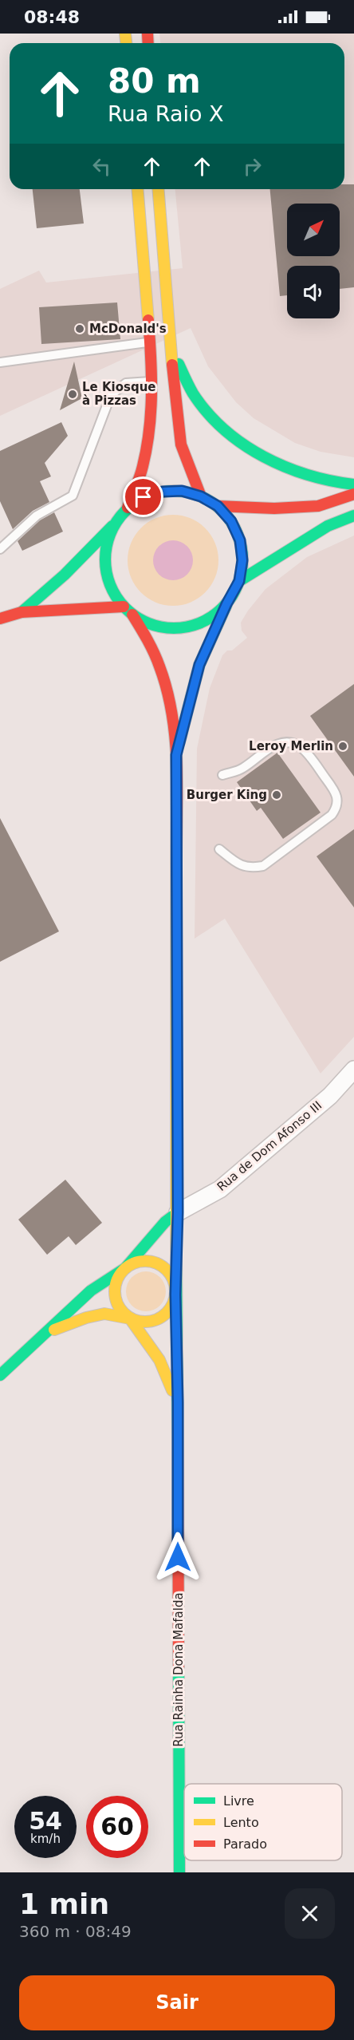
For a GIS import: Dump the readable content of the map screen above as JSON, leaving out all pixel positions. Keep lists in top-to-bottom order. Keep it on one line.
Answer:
{"streets":{"main road":["Rua Rainha Dona Mafalda"],"street":["Rua de Dom Afonso III"]},"places":["McDonald's","Le Kiosque à Pizzas","Leroy Merlin","Burger King"],"legend":["Livre","Lento","Parado"],"north":"top right","page":{"status":"08:48","turn":["80 m","Rua Raio X"],"speed":"54 km/h","limit":"60","heading":["1 min","360 m · 08:49"],"buttons":"Sair"}}
